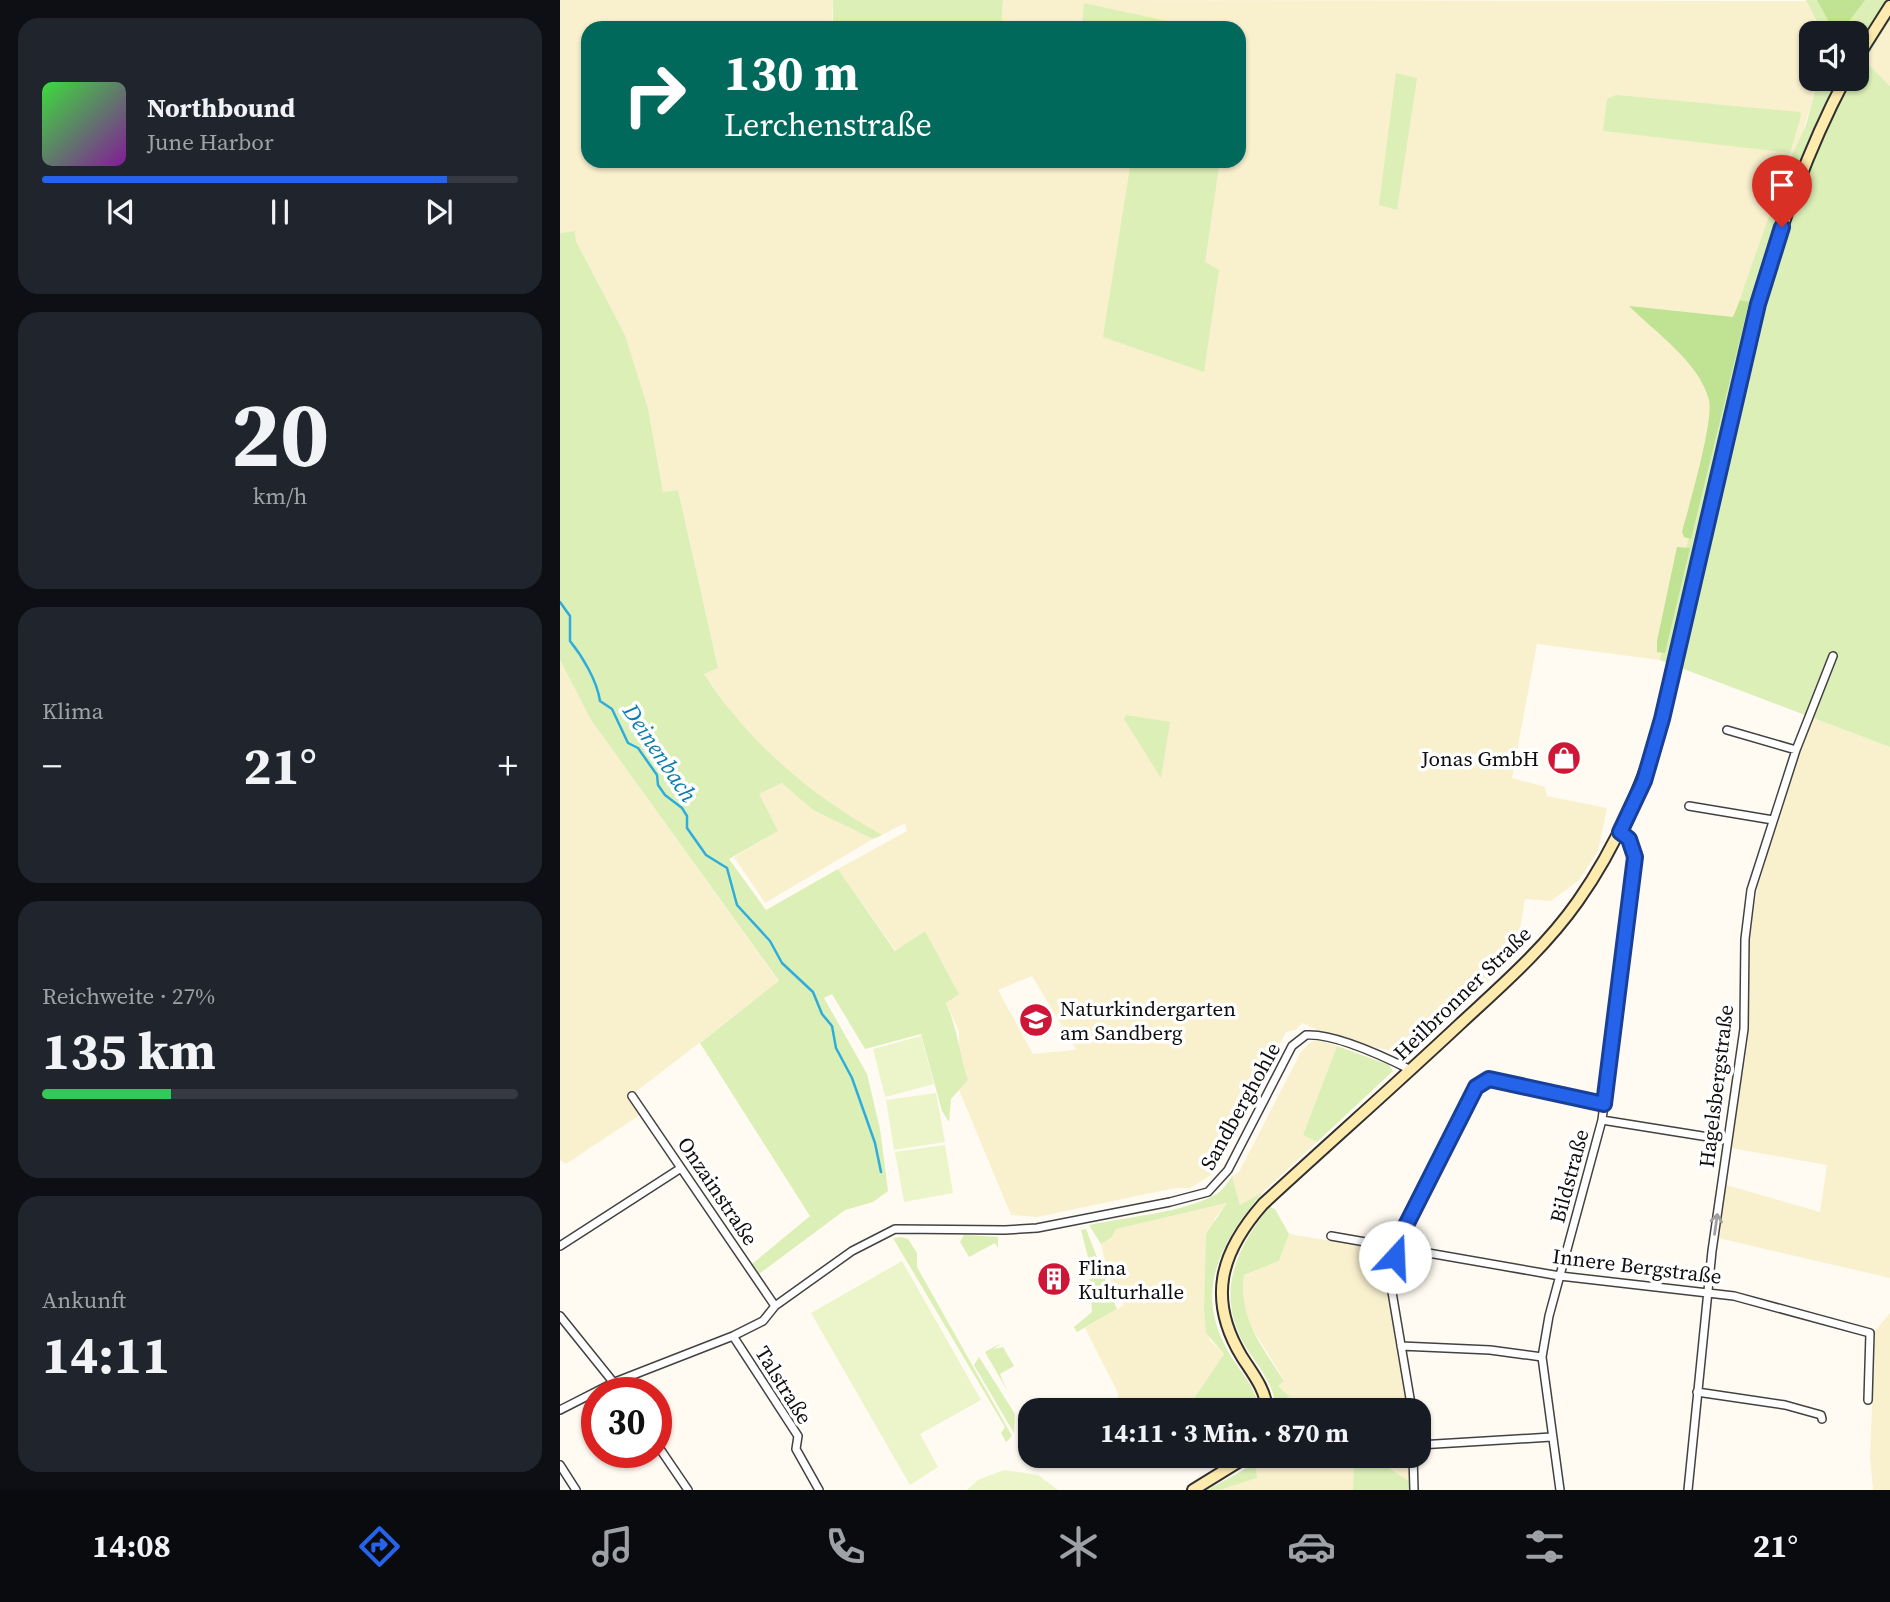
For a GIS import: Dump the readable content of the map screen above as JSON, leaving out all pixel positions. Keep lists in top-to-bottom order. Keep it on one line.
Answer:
{"streets":{"main road":["Heilbronner Straße"],"street":["Hagelsbergstraße","Sandberghohle","Bildstraße","Onzainstraße","Innere Bergstraße","Talstraße"]},"crossings":[["Heilbronner Straße","Sandberghohle"],["Heilbronner Straße","Bildstraße"],["Hagelsbergstraße","Innere Bergstraße"],["Sandberghohle","Onzainstraße"],["Bildstraße","Innere Bergstraße"]],"water":["Deinenbach"],"places":{"shop":["Jonas GmbH"],"school or university":["Naturkindergarten am Sandberg"],"building":["Flina Kulturhalle"]},"page":{"turn":["130 m","Lerchenstraße"],"song":["Northbound","June Harbor"],"tile":[["20","km/h"],"Klima",["Reichweite · 27%","135 km"],["Ankunft","14:11"]],"heat":["−","21°","+"],"limit":"30","trip":"14:11 · 3 Min. · 870 m","tabs":["14:08","21°"]}}
